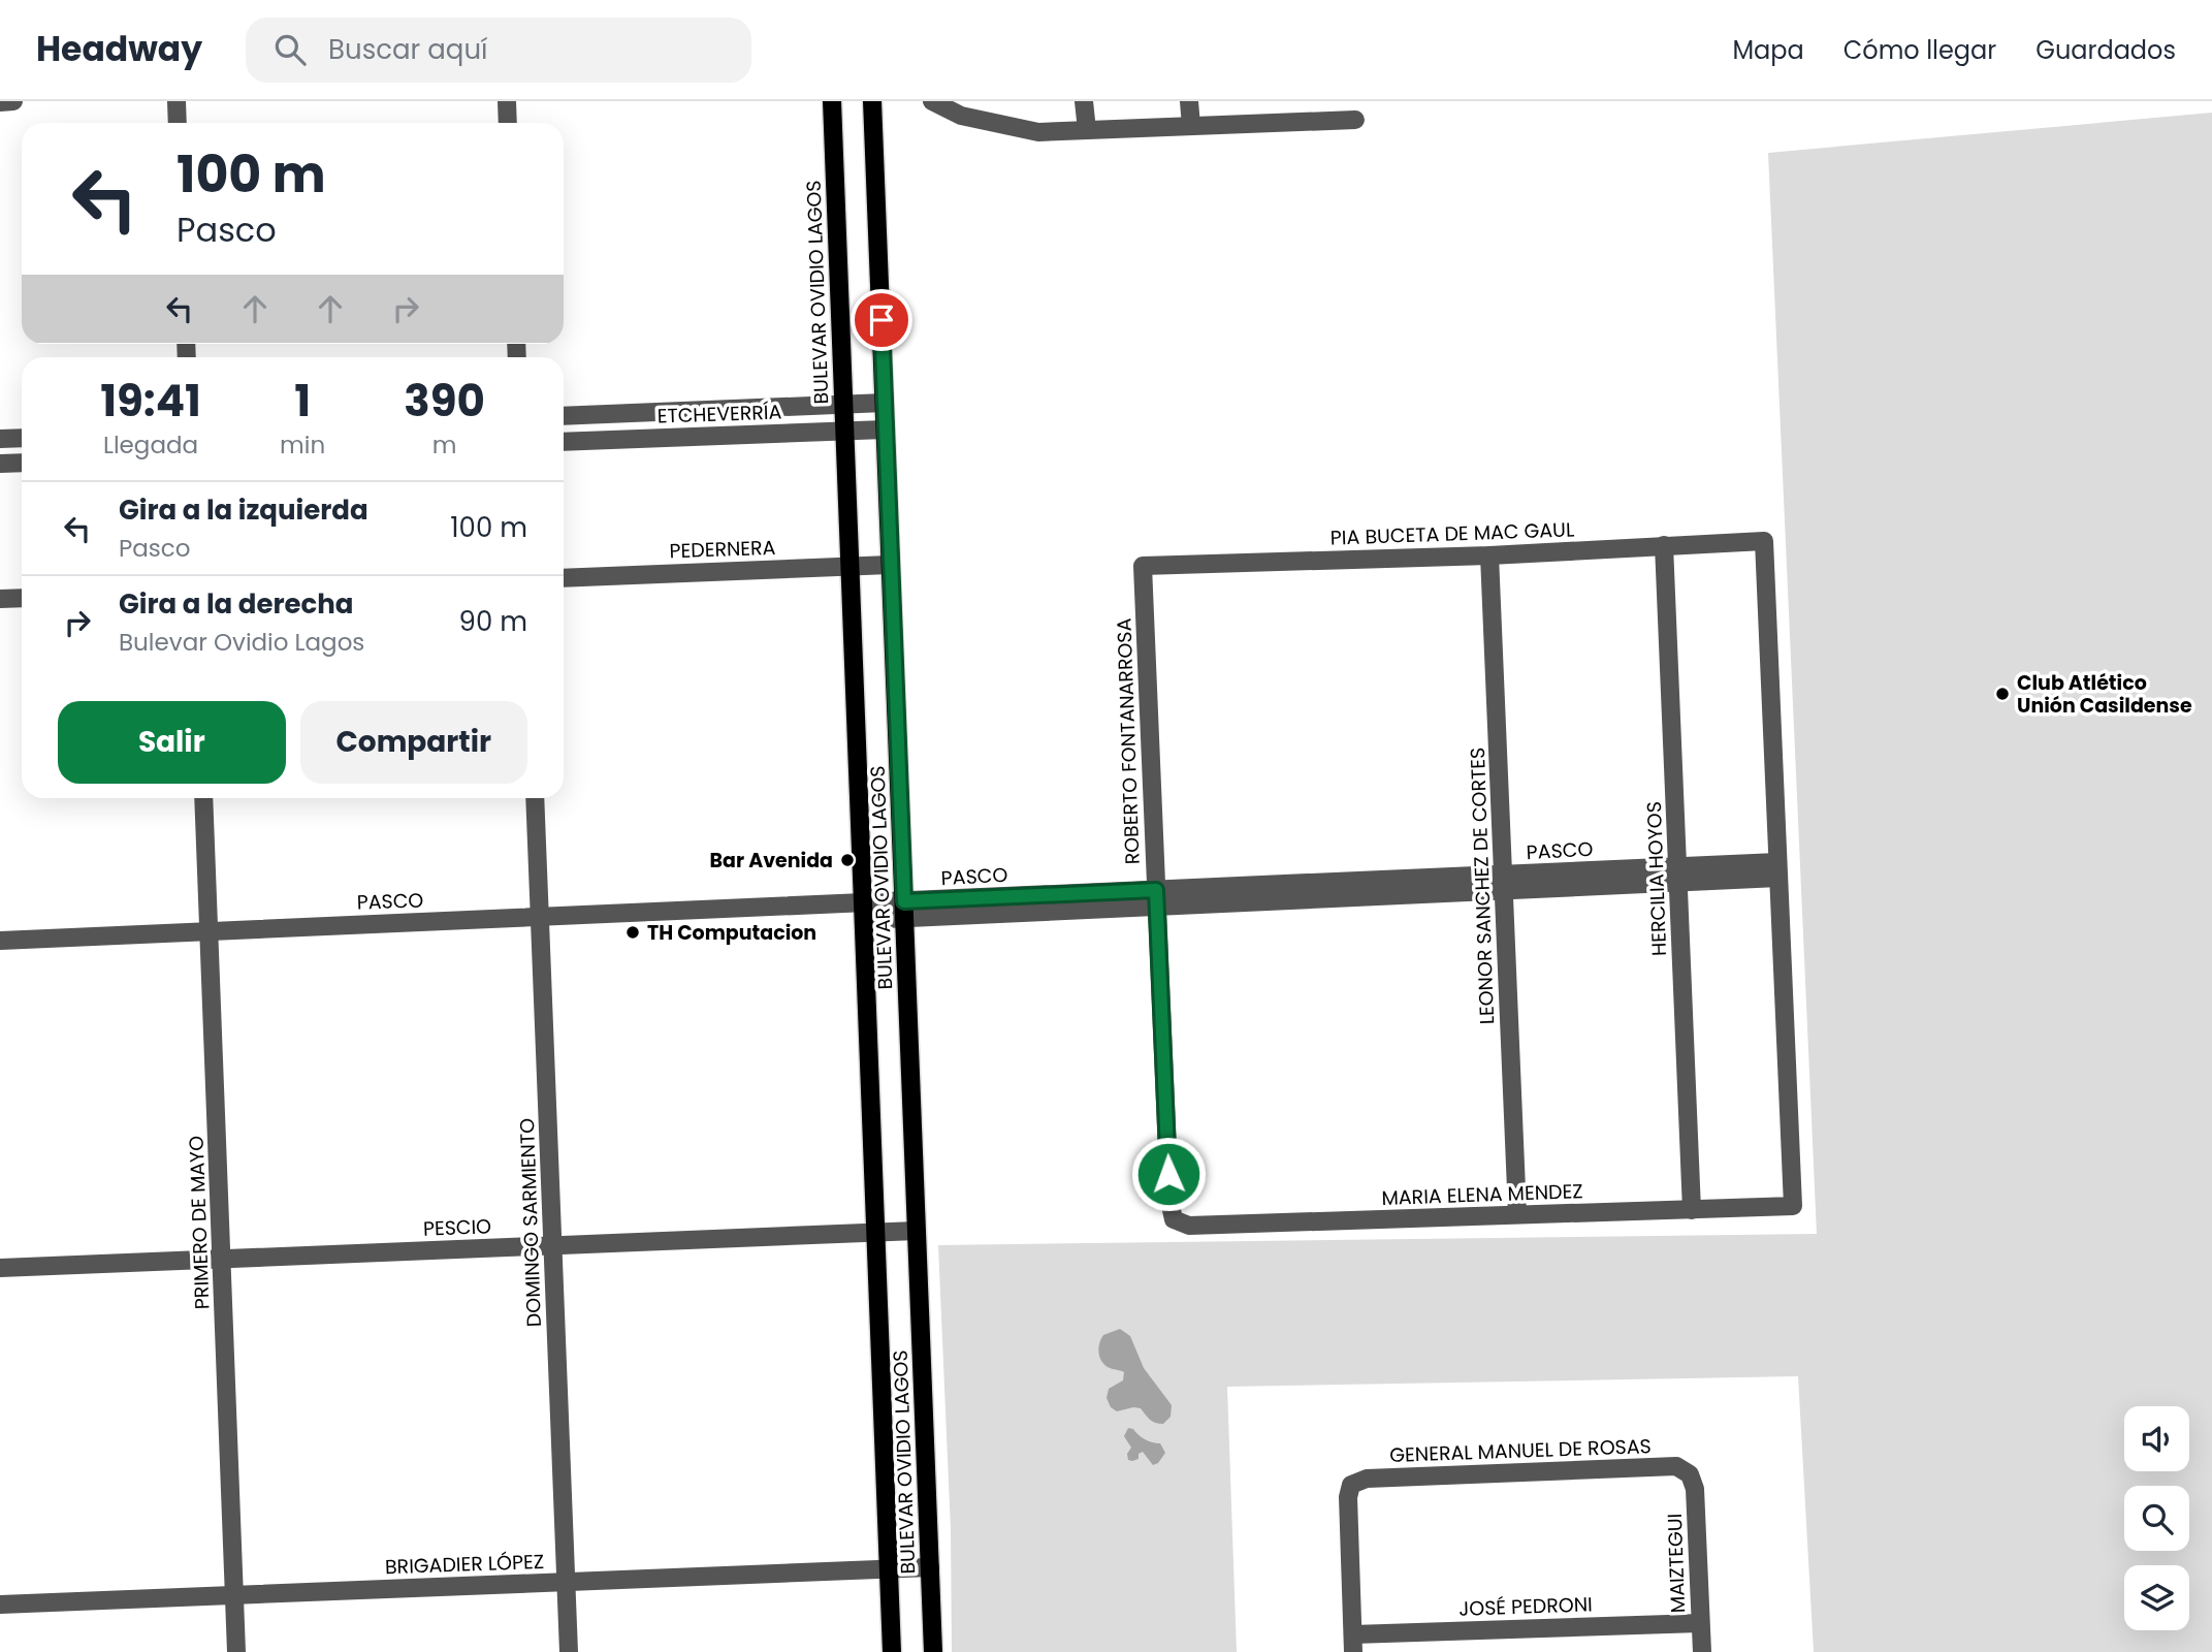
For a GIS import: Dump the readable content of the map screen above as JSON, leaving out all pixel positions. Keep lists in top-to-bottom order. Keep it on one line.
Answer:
{"streets":{"main road":["BULEVAR OVIDIO LAGOS"],"street":["ETCHEVERRÍA","PIA BUCETA DE MAC GAUL","PEDERNERA","ROBERTO FONTANARROSA","PASCO","HERCILIA HOYOS","LEONOR SANCHEZ DE CORTES","MARIA ELENA MENDEZ","PRIMERO DE MAYO","DOMINGO SARMIENTO","PESCIO","GENERAL MANUEL DE ROSAS","MAIZTEGUI","BRIGADIER LÓPEZ","JOSÉ PEDRONI"]},"crossings":[["BULEVAR OVIDIO LAGOS","ETCHEVERRÍA"],["BULEVAR OVIDIO LAGOS","PEDERNERA"],["BULEVAR OVIDIO LAGOS","PASCO"],["BULEVAR OVIDIO LAGOS","PESCIO"],["BULEVAR OVIDIO LAGOS","BRIGADIER LÓPEZ"],["PIA BUCETA DE MAC GAUL","ROBERTO FONTANARROSA"],["PIA BUCETA DE MAC GAUL","PASCO"],["PIA BUCETA DE MAC GAUL","HERCILIA HOYOS"],["PIA BUCETA DE MAC GAUL","LEONOR SANCHEZ DE CORTES"],["PIA BUCETA DE MAC GAUL","MARIA ELENA MENDEZ"],["ROBERTO FONTANARROSA","PASCO"],["ROBERTO FONTANARROSA","MARIA ELENA MENDEZ"],["PASCO","HERCILIA HOYOS"],["PASCO","LEONOR SANCHEZ DE CORTES"],["PASCO","MARIA ELENA MENDEZ"],["PASCO","PRIMERO DE MAYO"],["PASCO","DOMINGO SARMIENTO"],["HERCILIA HOYOS","MARIA ELENA MENDEZ"],["LEONOR SANCHEZ DE CORTES","MARIA ELENA MENDEZ"],["PRIMERO DE MAYO","PESCIO"],["PRIMERO DE MAYO","BRIGADIER LÓPEZ"],["DOMINGO SARMIENTO","PESCIO"],["DOMINGO SARMIENTO","BRIGADIER LÓPEZ"],["GENERAL MANUEL DE ROSAS","MAIZTEGUI"],["GENERAL MANUEL DE ROSAS","JOSÉ PEDRONI"],["MAIZTEGUI","JOSÉ PEDRONI"]],"places":["Club Atlético Unión Casildense","Bar Avenida","TH Computacion"],"page":{"header":"Headway","search":"Buscar aquí","nav":["Mapa","Cómo llegar","Guardados"],"turn":["100 m","Pasco"],"eta":["19:41","Llegada","1","min","390","m"],"list":[{"name":"Gira a la izquierda","note":"Pasco","value":"100 m"},{"name":"Gira a la derecha","note":"Bulevar Ovidio Lagos","value":"90 m"}],"buttons":["Salir","Compartir"]}}
